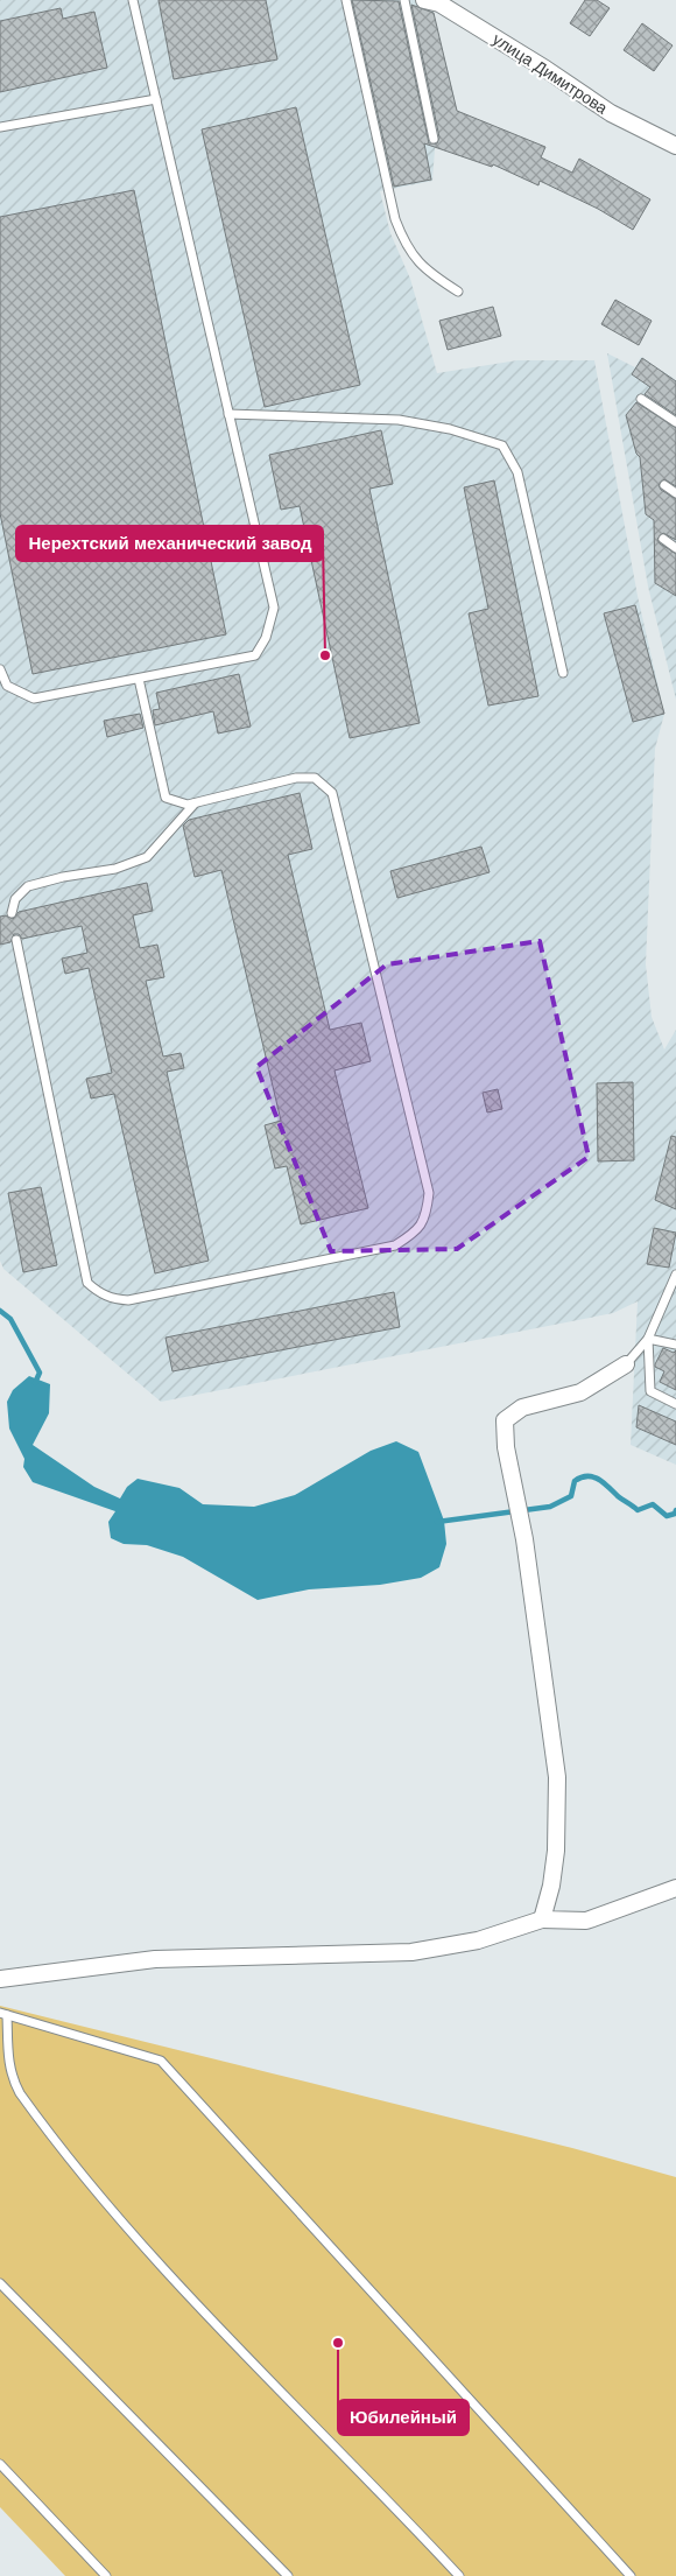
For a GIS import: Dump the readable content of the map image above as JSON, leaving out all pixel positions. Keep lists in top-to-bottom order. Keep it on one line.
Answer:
{"streets":{"street":["улица Димитрова"]},"places":["Нерехтский механический завод","Юбилейный"]}
